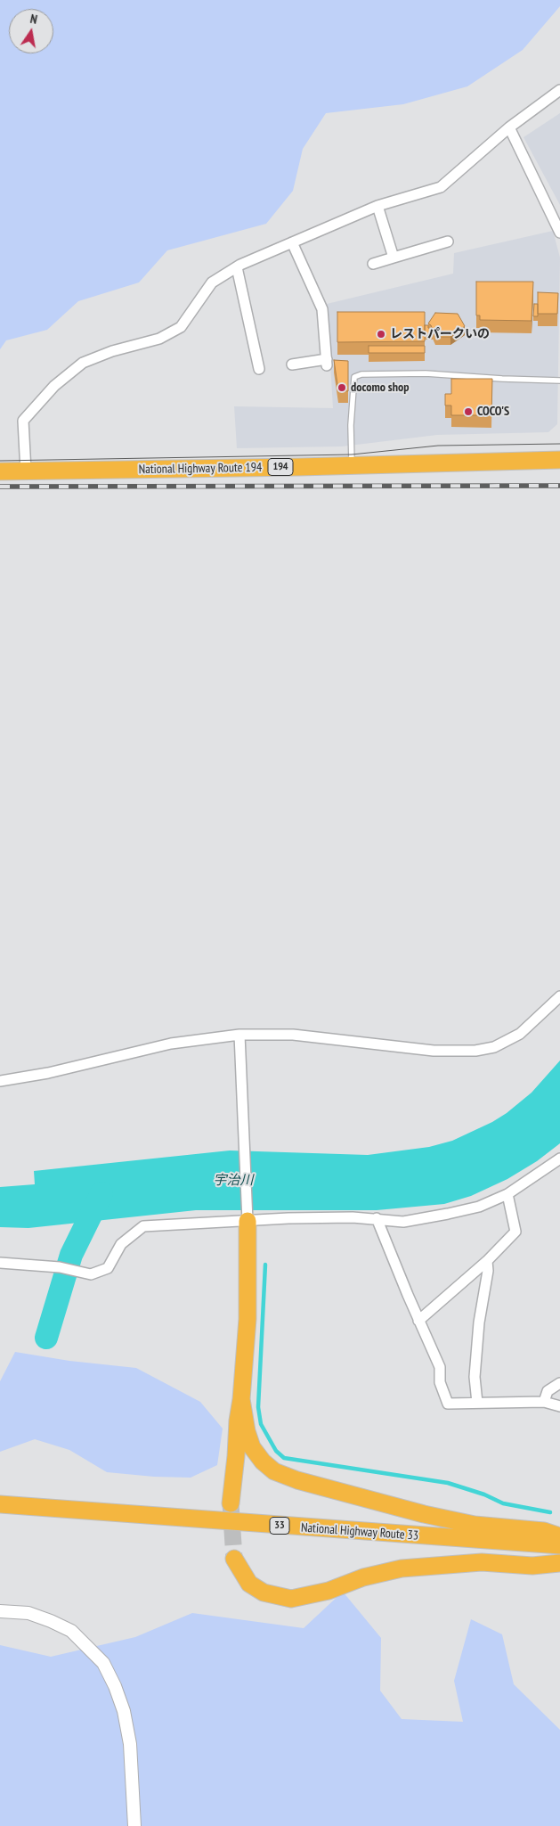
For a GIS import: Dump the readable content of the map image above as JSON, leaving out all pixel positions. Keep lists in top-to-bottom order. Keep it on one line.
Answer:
{"streets":{"highway":["194","National Highway Route 194","33","National Highway Route 33"]},"water":["宇治川"],"places":["レストパークいの","docomo shop","COCO'S"],"north":"top"}
